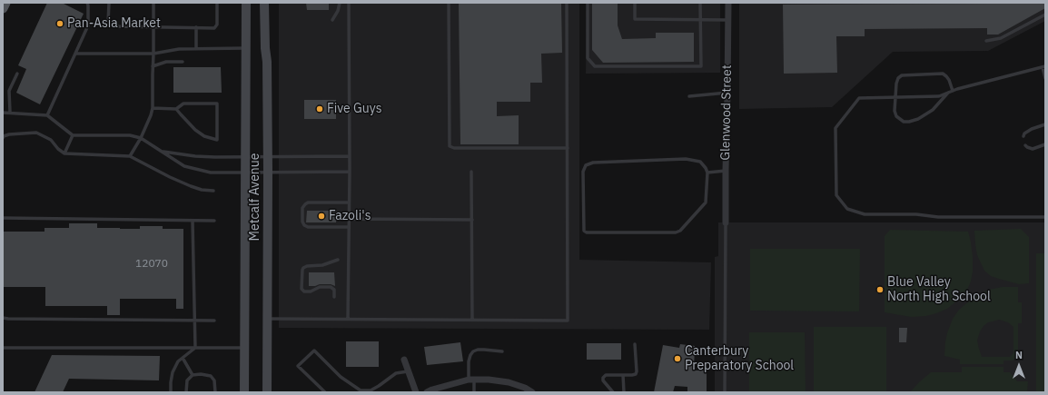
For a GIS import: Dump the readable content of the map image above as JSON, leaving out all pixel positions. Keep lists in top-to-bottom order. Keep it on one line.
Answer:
{"streets":{"main road":["Metcalf Avenue"],"street":["Glenwood Street"]},"places":["Pan-Asia Market","Five Guys","Fazoli's","Blue Valley North High School","Canterbury Preparatory School"],"house_numbers":["12070"],"north":"top"}
